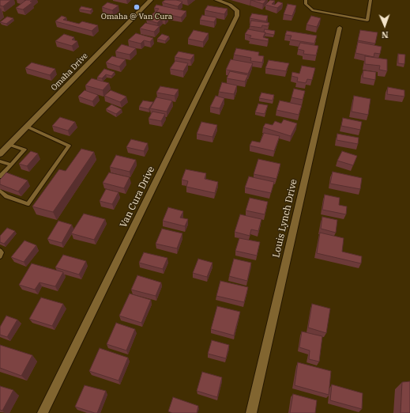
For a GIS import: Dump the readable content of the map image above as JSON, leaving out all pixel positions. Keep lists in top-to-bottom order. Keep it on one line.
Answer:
{"streets":{"street":["Omaha Drive","Van Cura Drive","Louis Lynch Drive"]},"places":["Omaha @ Van Cura"],"north":"bottom"}
